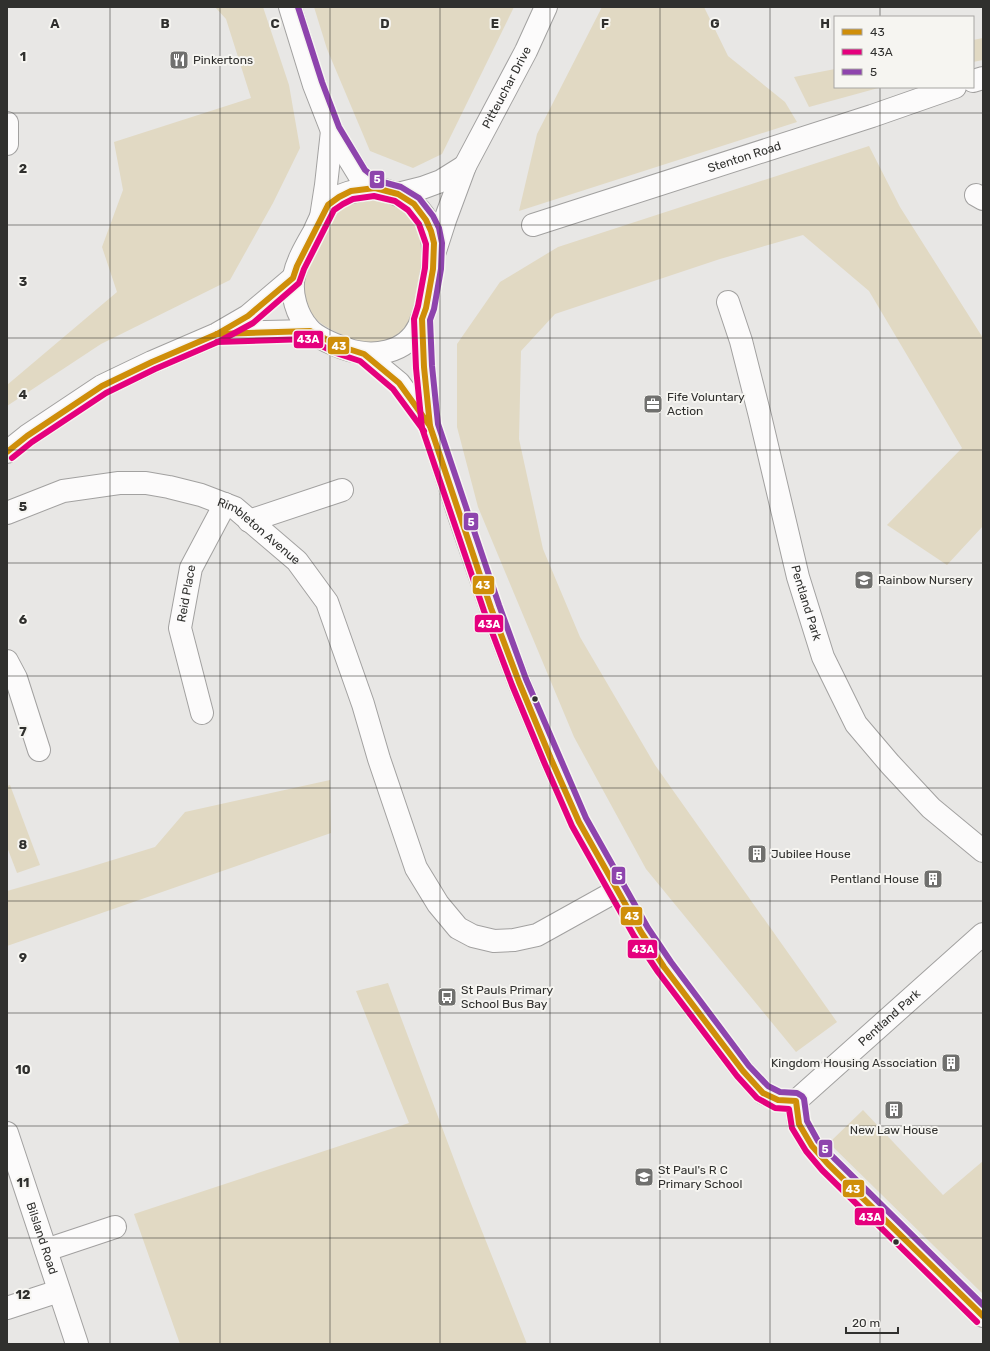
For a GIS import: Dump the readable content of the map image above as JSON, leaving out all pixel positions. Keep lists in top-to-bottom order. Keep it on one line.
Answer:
{"streets":{"street":["Pitteuchar Drive","Stenton Road","Rimbleton Avenue","Reid Place","Pentland Park","Bilsland Road"]},"crossings":[["Rimbleton Avenue","Reid Place"]],"places":{"restaurant":["Pinkertons"],"office":["Fife Voluntary Action"],"school or university":["Rainbow Nursery","St Paul's R C Primary School"],"building":["Jubilee House","Pentland House","Kingdom Housing Association","New Law House"],"bus stop":["St Pauls Primary School Bus Bay"]},"lines":["transit line 5","transit line 43","transit line 43A"],"legend":["43","43A","5"],"scale_bar":"20 m","grid":{"columns":["A","B","C","D","E","F","G","H"],"rows":["1","2","3","4","5","6","7","8","9","10","11","12"]}}
